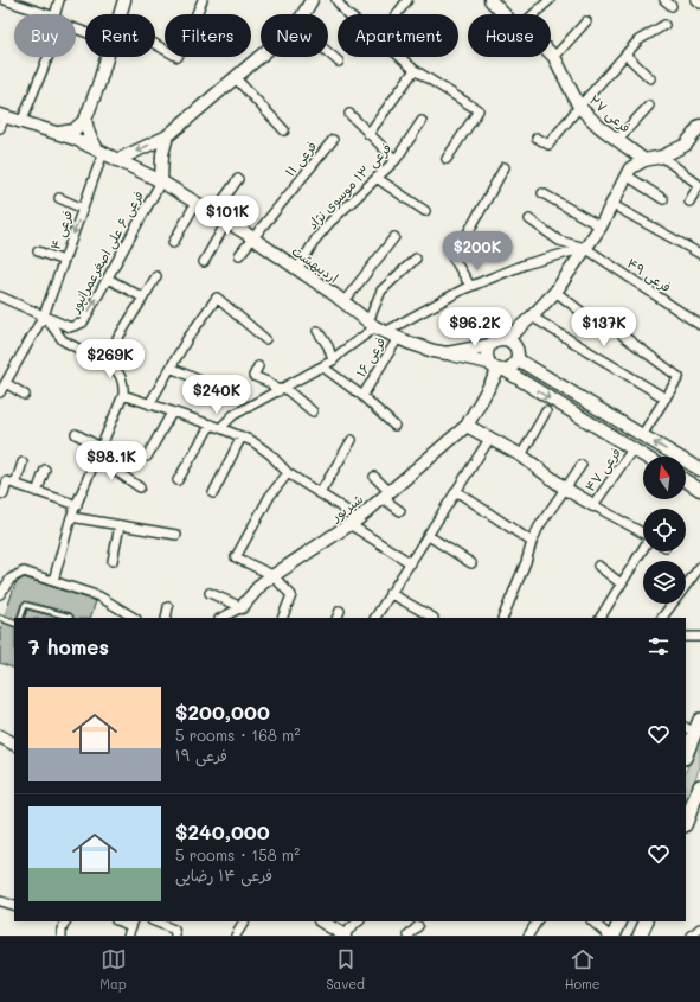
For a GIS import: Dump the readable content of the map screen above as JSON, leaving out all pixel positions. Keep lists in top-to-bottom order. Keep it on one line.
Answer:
{"streets":{"main road":["فرعی ۲۷","اردیبهشت","شیرپور"],"street":["فرعی ۱۱","فرعی ۱‍۳ موسوی نژاد","فرعی ۴","فرعی ۶ علی اصغرعمرانپور","فرعی ۴۹","فرعی ۱۶","فرعی ۴۷"]},"crossings":[["فرعی ۲۷","اردیبهشت"],["فرعی ۱۱","اردیبهشت"],["فرعی ۱‍۳ موسوی نژاد","اردیبهشت"],["فرعی ۴","فرعی ۶ علی اصغرعمرانپور"],["فرعی ۴","اردیبهشت"],["فرعی ۶ علی اصغرعمرانپور","اردیبهشت"],["اردیبهشت","فرعی ۴۹"],["اردیبهشت","فرعی ۱۶"],["اردیبهشت","شیرپور"]],"north":"top","page":{"chip":["Buy","Rent","Filters","New","Apartment","House"],"price":["$101K","$200K","$96.2K","$137K","$269K","$240K","$98.1K"],"heading":"7 homes","list":[{"name":"$200,000","note":"5 rooms · 168 m² · فرعی ۱۹"},{"name":"$240,000","note":"5 rooms · 158 m² · فرعی ۱۴ رضایی"}],"tabs":["Map","Saved","Home"]}}
